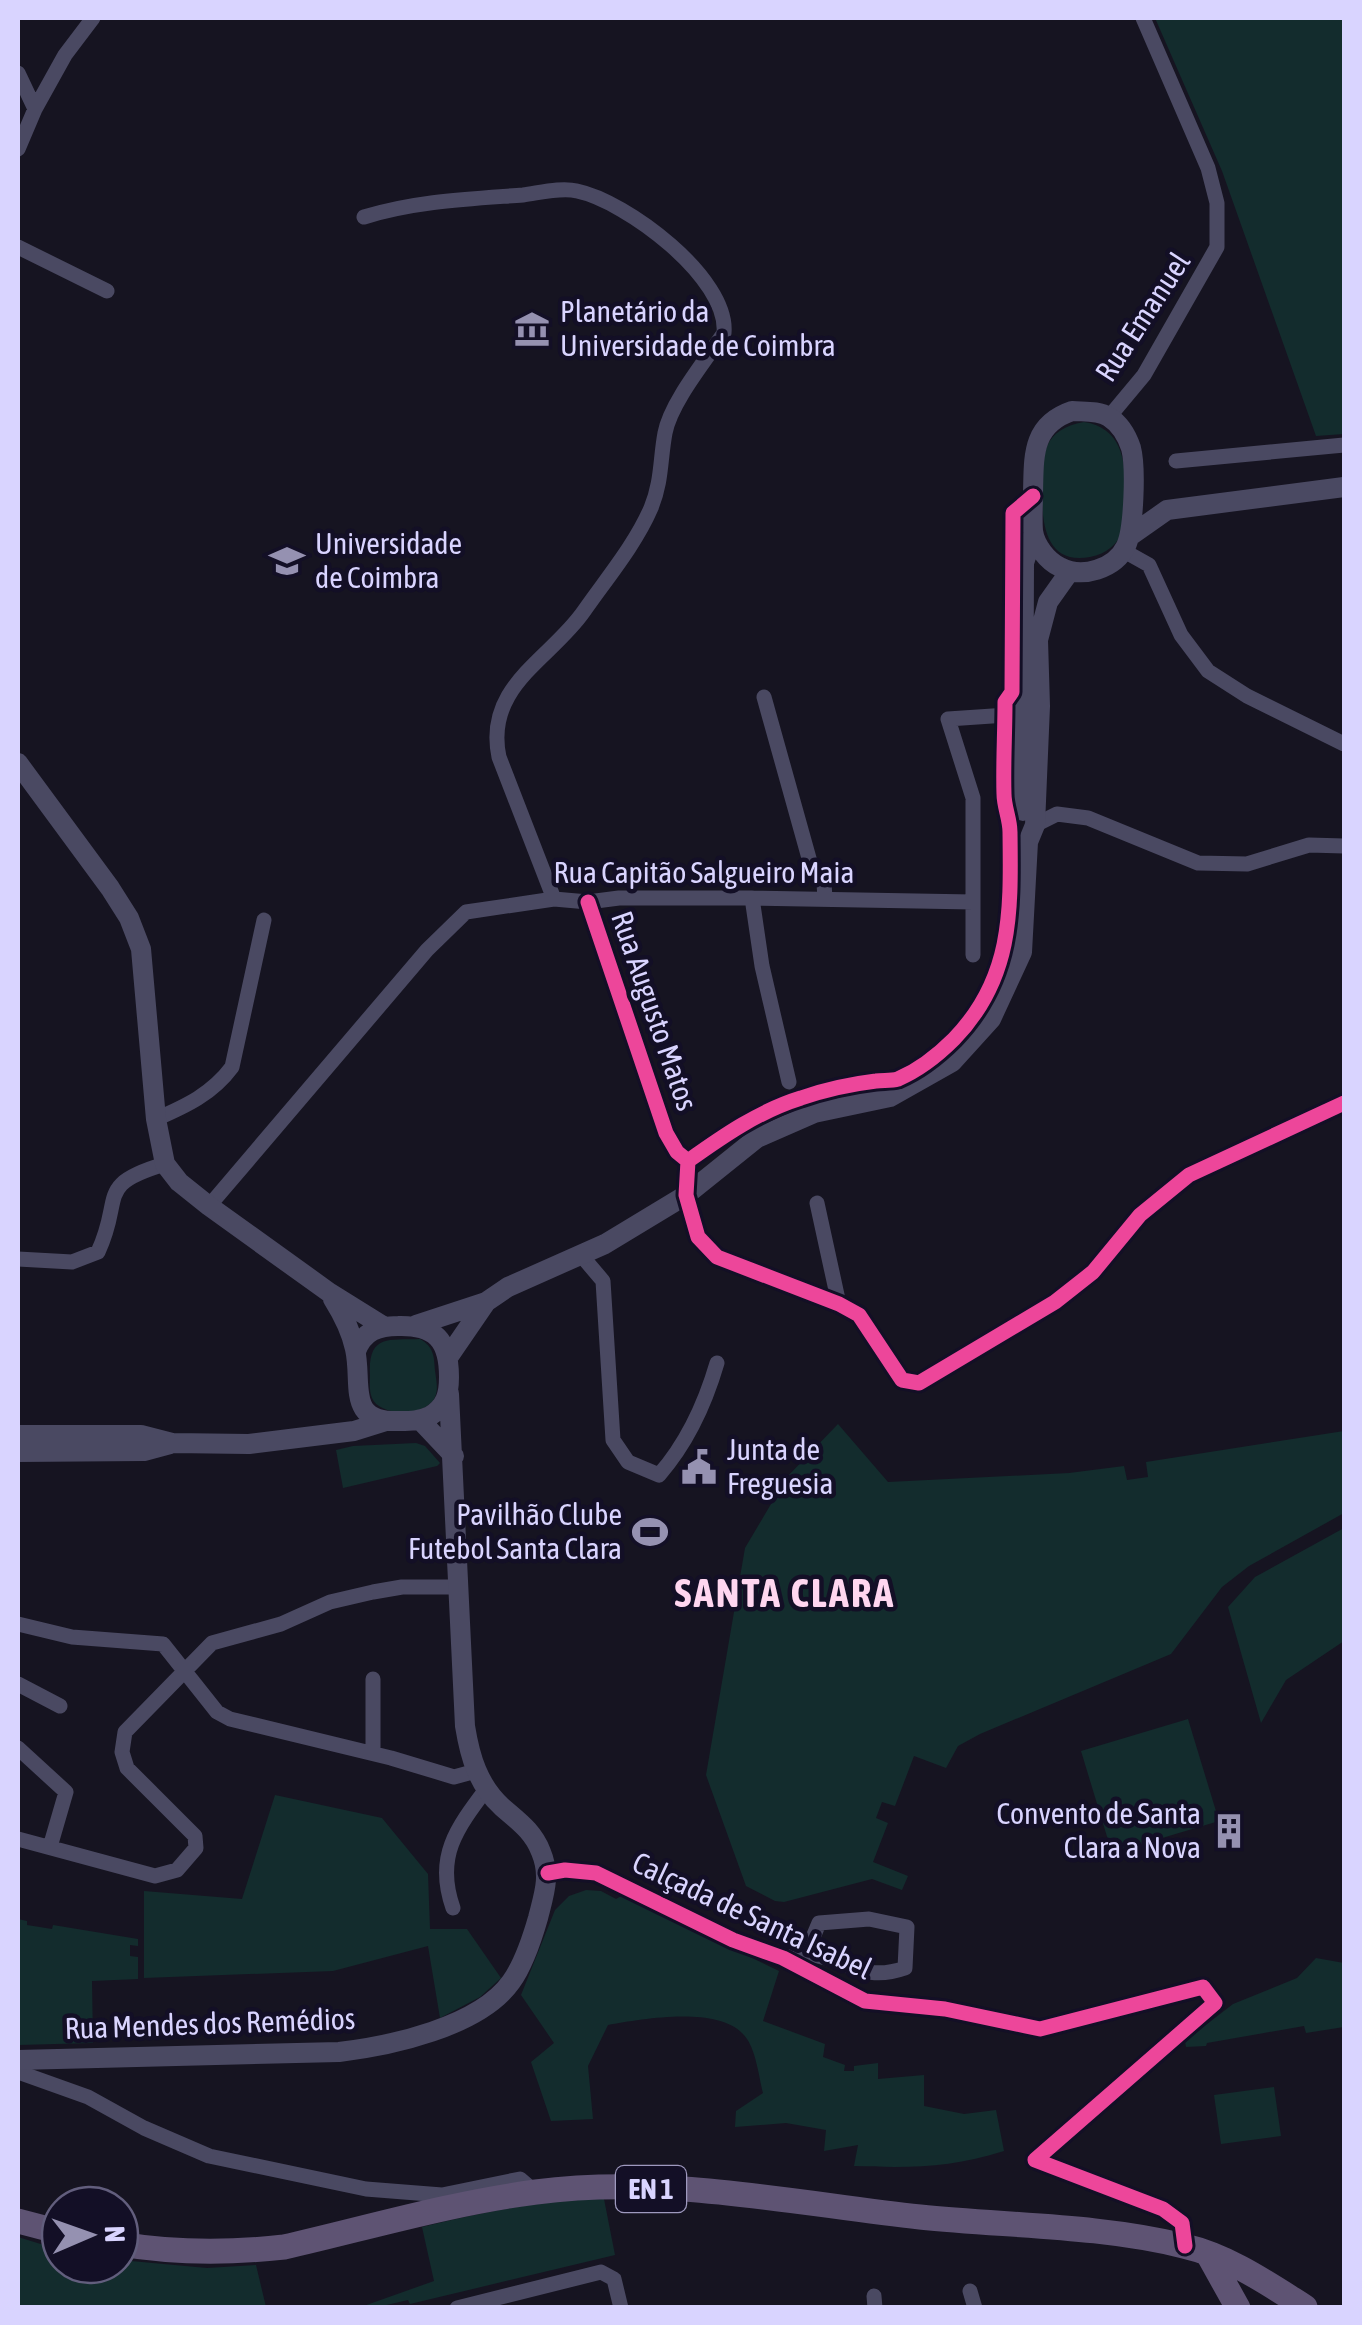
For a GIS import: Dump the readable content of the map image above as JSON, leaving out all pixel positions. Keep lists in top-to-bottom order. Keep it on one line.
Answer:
{"streets":{"main road":["EN 1"],"street":["Rua Emanuel","Rua Capitão Salgueiro Maia","Rua Augusto Matos","Calçada de Santa Isabel","Rua Mendes dos Remédios"]},"crossings":[["Rua Capitão Salgueiro Maia","Rua Augusto Matos"],["Calçada de Santa Isabel","Rua Mendes dos Remédios"],["Calçada de Santa Isabel","EN 1"]],"districts":["SANTA CLARA"],"places":{"museum":["Planetário da Universidade de Coimbra"],"school or university":["Universidade de Coimbra"],"public building":["Junta de Freguesia"],"sports":["Pavilhão Clube Futebol Santa Clara"],"building":["Convento de Santa Clara a Nova"]},"north":"right"}
